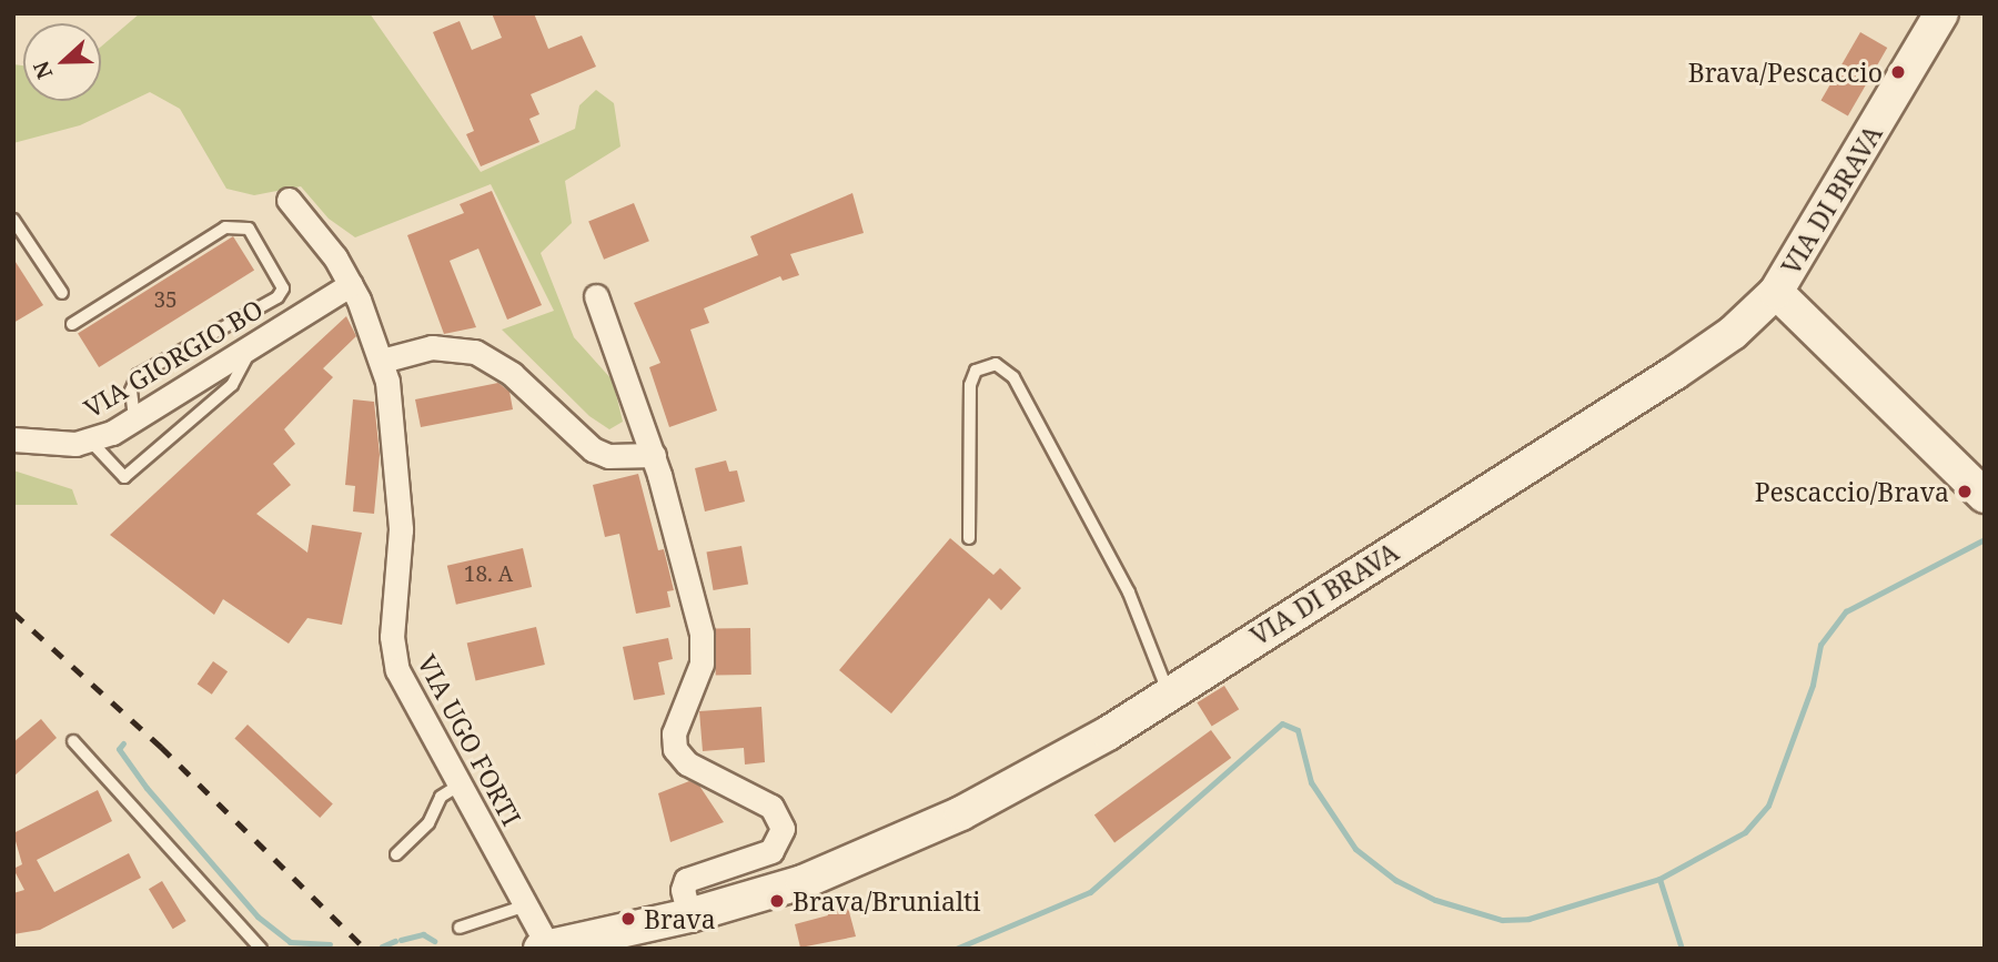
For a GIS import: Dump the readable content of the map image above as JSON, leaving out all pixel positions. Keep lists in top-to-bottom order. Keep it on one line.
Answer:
{"streets":{"street":["VIA DI BRAVA","VIA GIORGIO BO","VIA UGO FORTI"]},"crossings":[["VIA DI BRAVA","VIA UGO FORTI"],["VIA GIORGIO BO","VIA UGO FORTI"]],"places":["Brava/Pescaccio","Pescaccio/Brava","Brava/Brunialti","Brava"],"house_numbers":["35","18. A"],"north":"left"}
